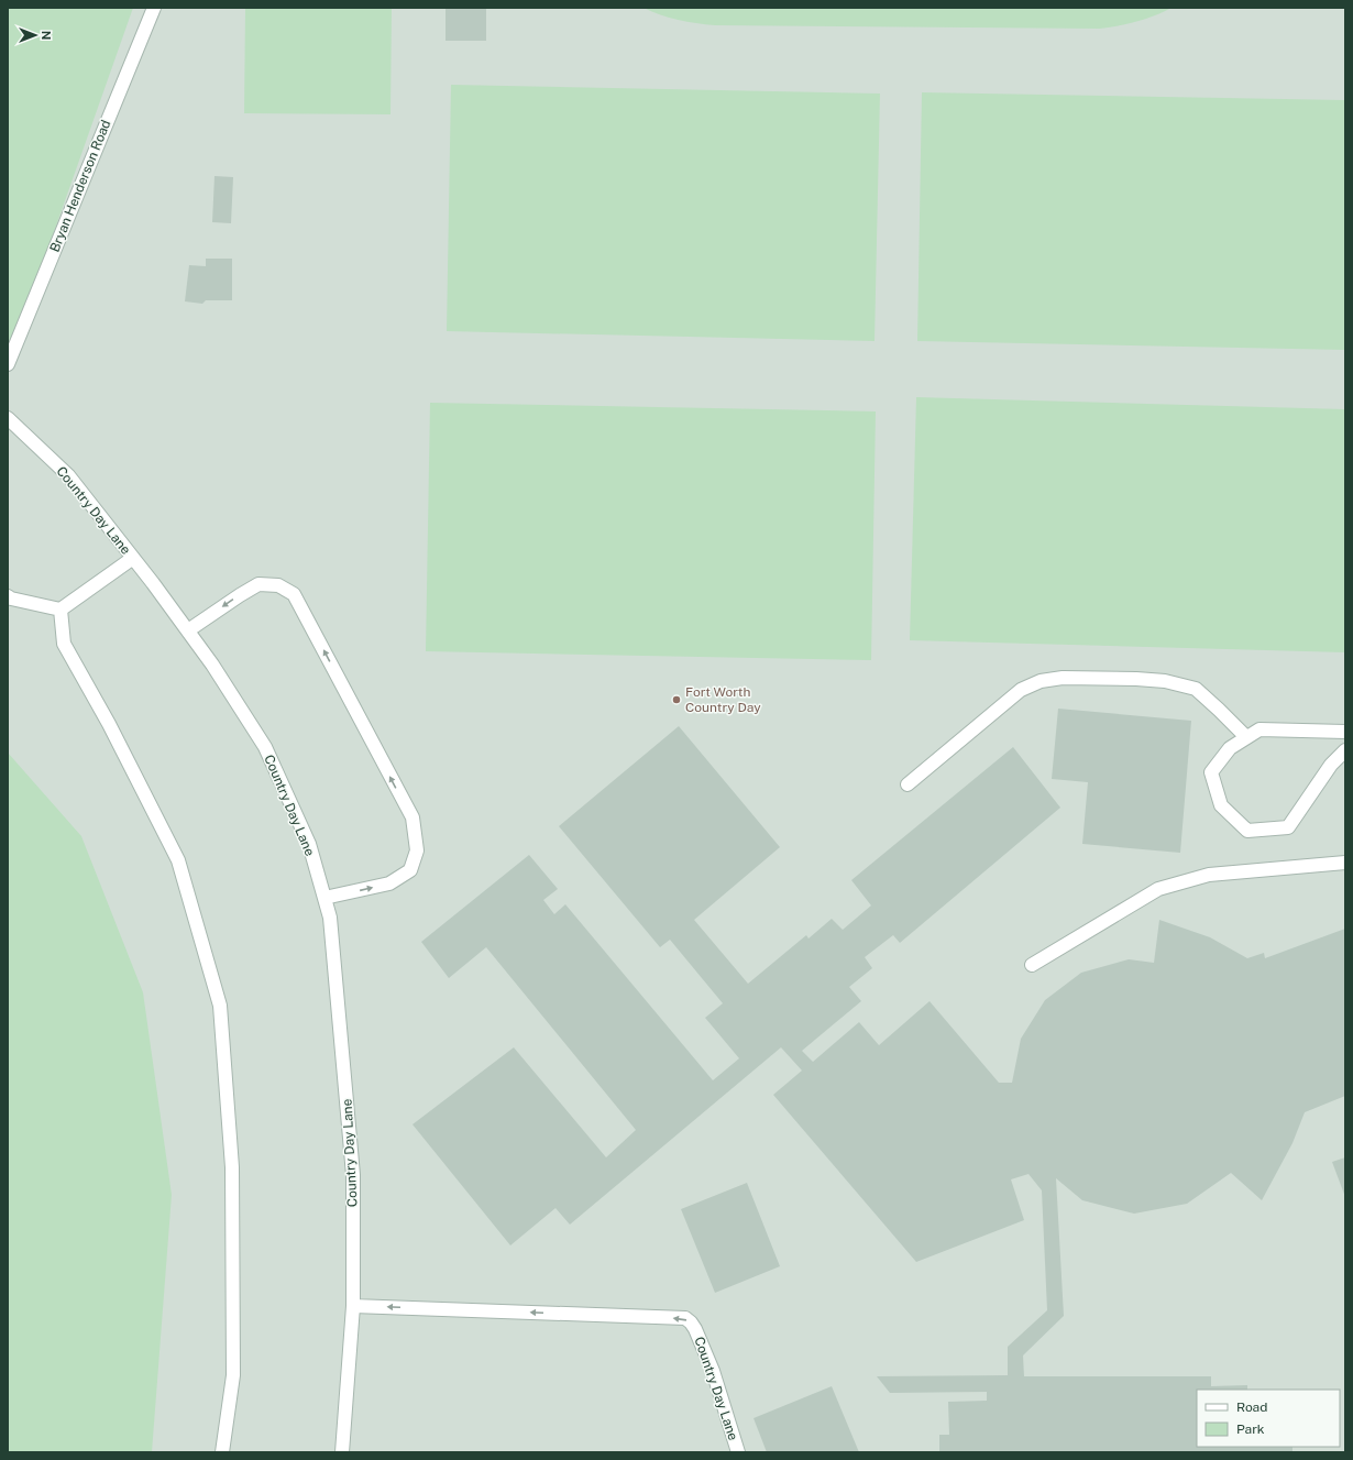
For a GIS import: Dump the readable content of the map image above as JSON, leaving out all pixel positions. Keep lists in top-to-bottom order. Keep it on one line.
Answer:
{"streets":{"street":["Bryan Henderson Road","Country Day Lane"]},"places":["Fort Worth Country Day"],"legend":["Road","Park"],"north":"right"}
